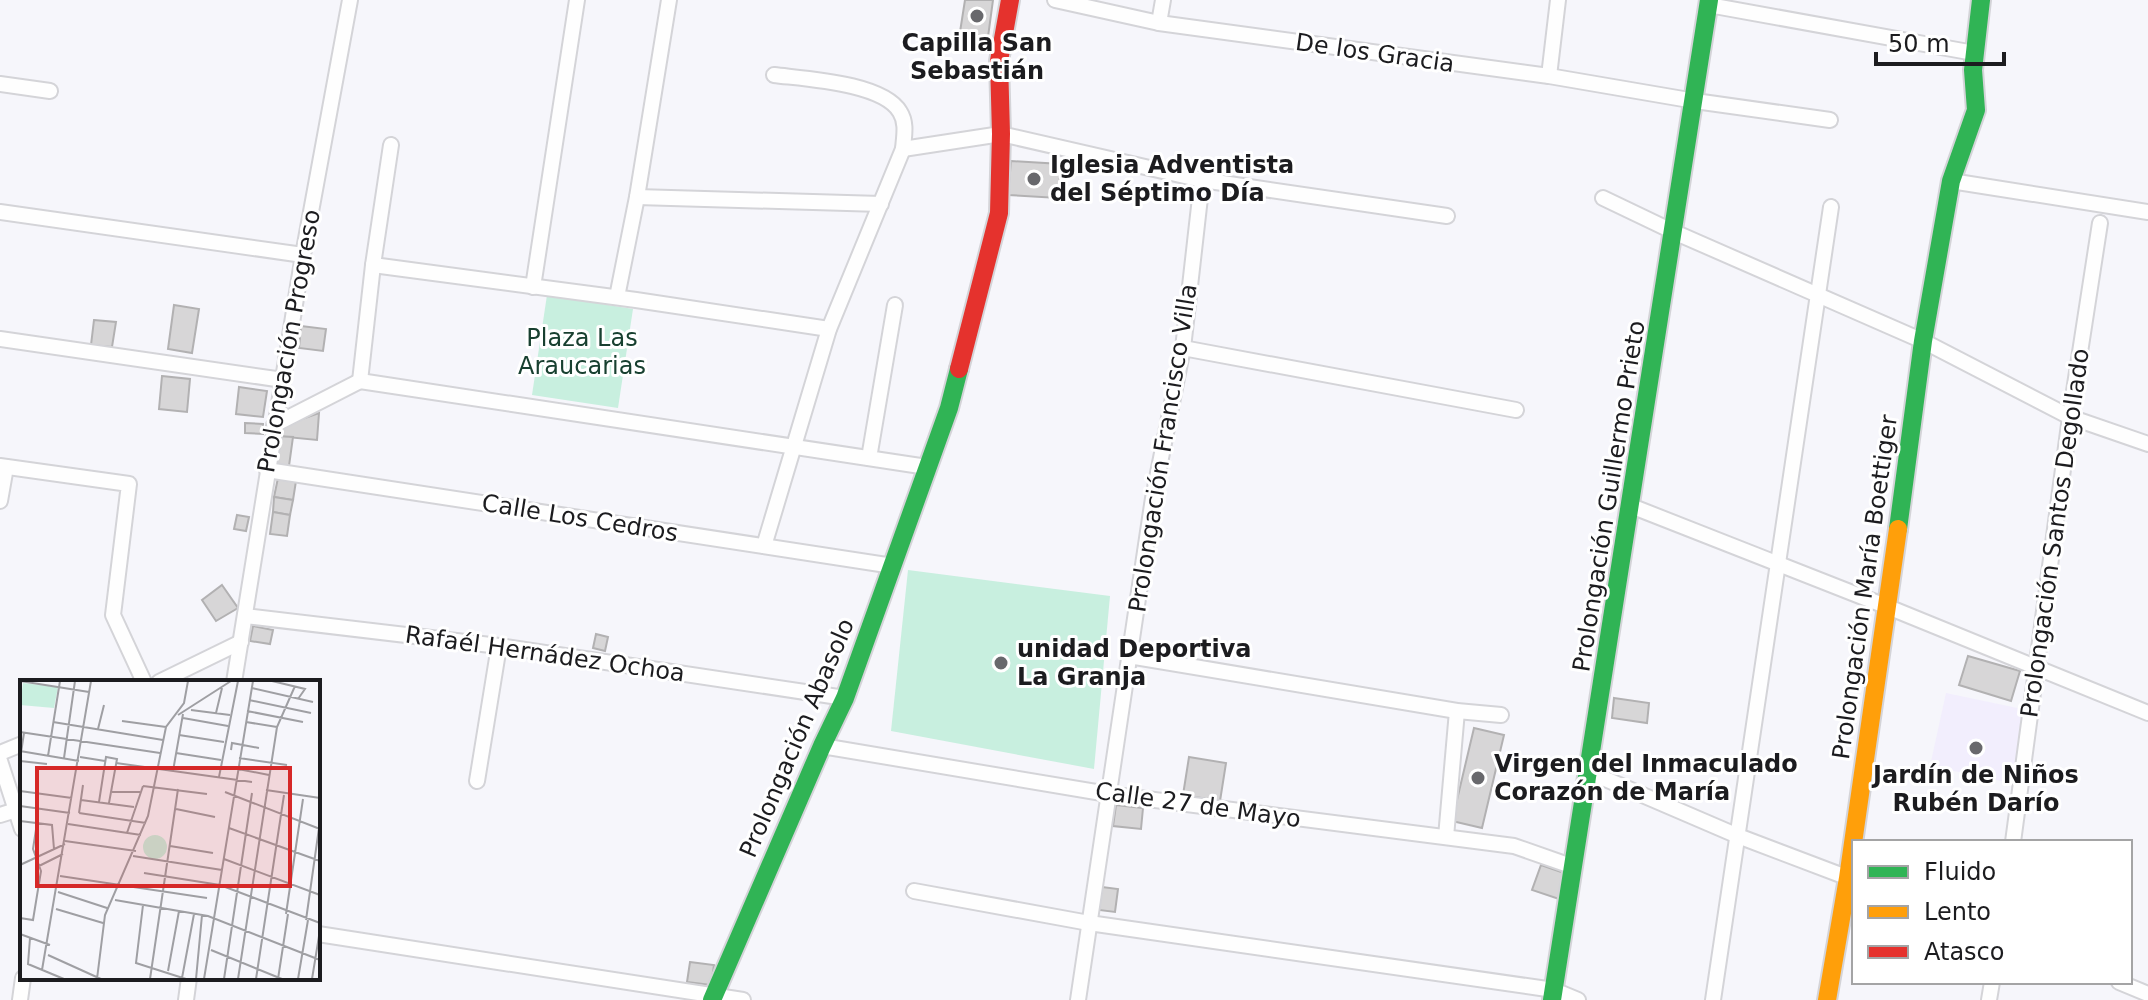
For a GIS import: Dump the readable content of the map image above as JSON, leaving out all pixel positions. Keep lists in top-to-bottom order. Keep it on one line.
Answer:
{"streets":{"street":["De los Gracia","Prolongación Progreso","Prolongación Francisco Villa","Prolongación Guillermo Prieto","Calle Los Cedros","Prolongación Santos Degollado","Prolongación María Boettiger","Rafaél Hernádez Ochoa","Prolongación Abasolo","Calle 27 de Mayo"]},"crossings":[["De los Gracia","Prolongación Guillermo Prieto"],["Prolongación Progreso","Calle Los Cedros"],["Prolongación Progreso","Rafaél Hernádez Ochoa"],["Prolongación Francisco Villa","Calle 27 de Mayo"],["Prolongación Guillermo Prieto","Calle 27 de Mayo"],["Calle Los Cedros","Prolongación Abasolo"],["Rafaél Hernádez Ochoa","Prolongación Abasolo"],["Prolongación Abasolo","Calle 27 de Mayo"]],"parks":["Plaza Las Araucarias"],"places":["Capilla San Sebastián","Iglesia Adventista del Séptimo Día","unidad Deportiva La Granja","Jardín de Niños Rubén Darío","Virgen del Inmaculado Corazón de María"],"legend":["Fluido","Lento","Atasco"],"scale_bar":"50 m"}
